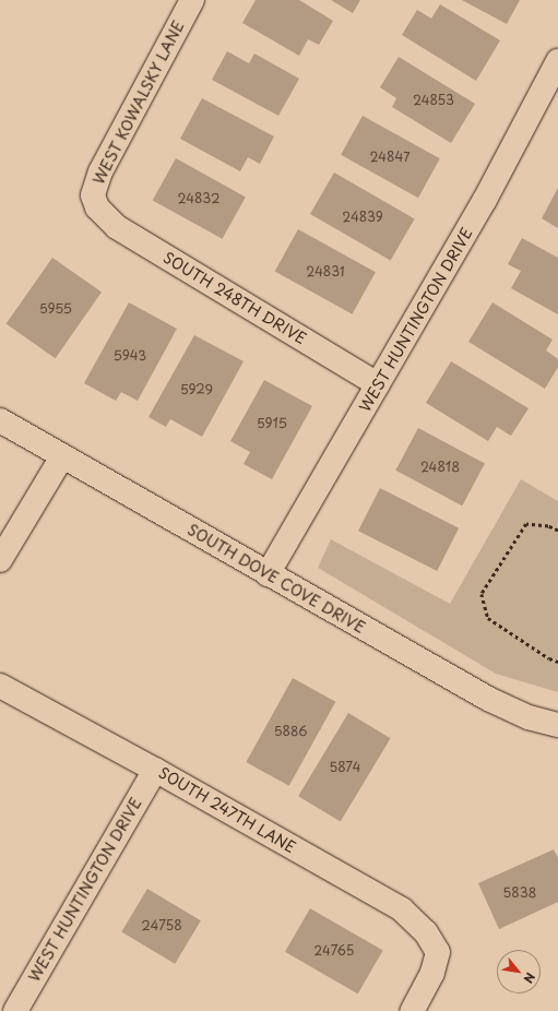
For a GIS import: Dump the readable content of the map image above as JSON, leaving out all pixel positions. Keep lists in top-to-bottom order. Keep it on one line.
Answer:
{"streets":{"street":["WEST KOWALSKY LANE","SOUTH 248TH DRIVE","WEST HUNTINGTON DRIVE","SOUTH DOVE COVE DRIVE","SOUTH 247TH LANE"]},"crossings":[["WEST KOWALSKY LANE","SOUTH 248TH DRIVE"],["SOUTH 248TH DRIVE","WEST HUNTINGTON DRIVE"],["WEST HUNTINGTON DRIVE","SOUTH DOVE COVE DRIVE"],["WEST HUNTINGTON DRIVE","SOUTH 247TH LANE"]],"house_numbers":["24853","24847","24832","24839","24831","5955","5943","5929","5915","24818","5886","5874","5838","24758","24765"],"north":"bottom right"}
